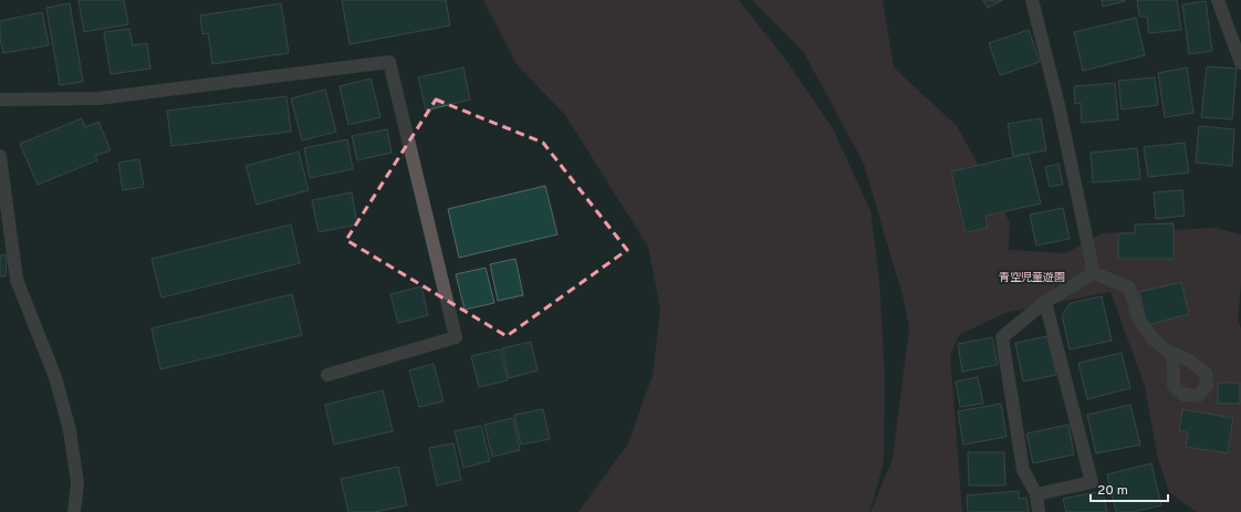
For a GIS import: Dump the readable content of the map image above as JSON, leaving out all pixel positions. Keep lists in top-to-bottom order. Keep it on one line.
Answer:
{"parks":["青空児童遊園"],"scale_bar":"20 m"}
